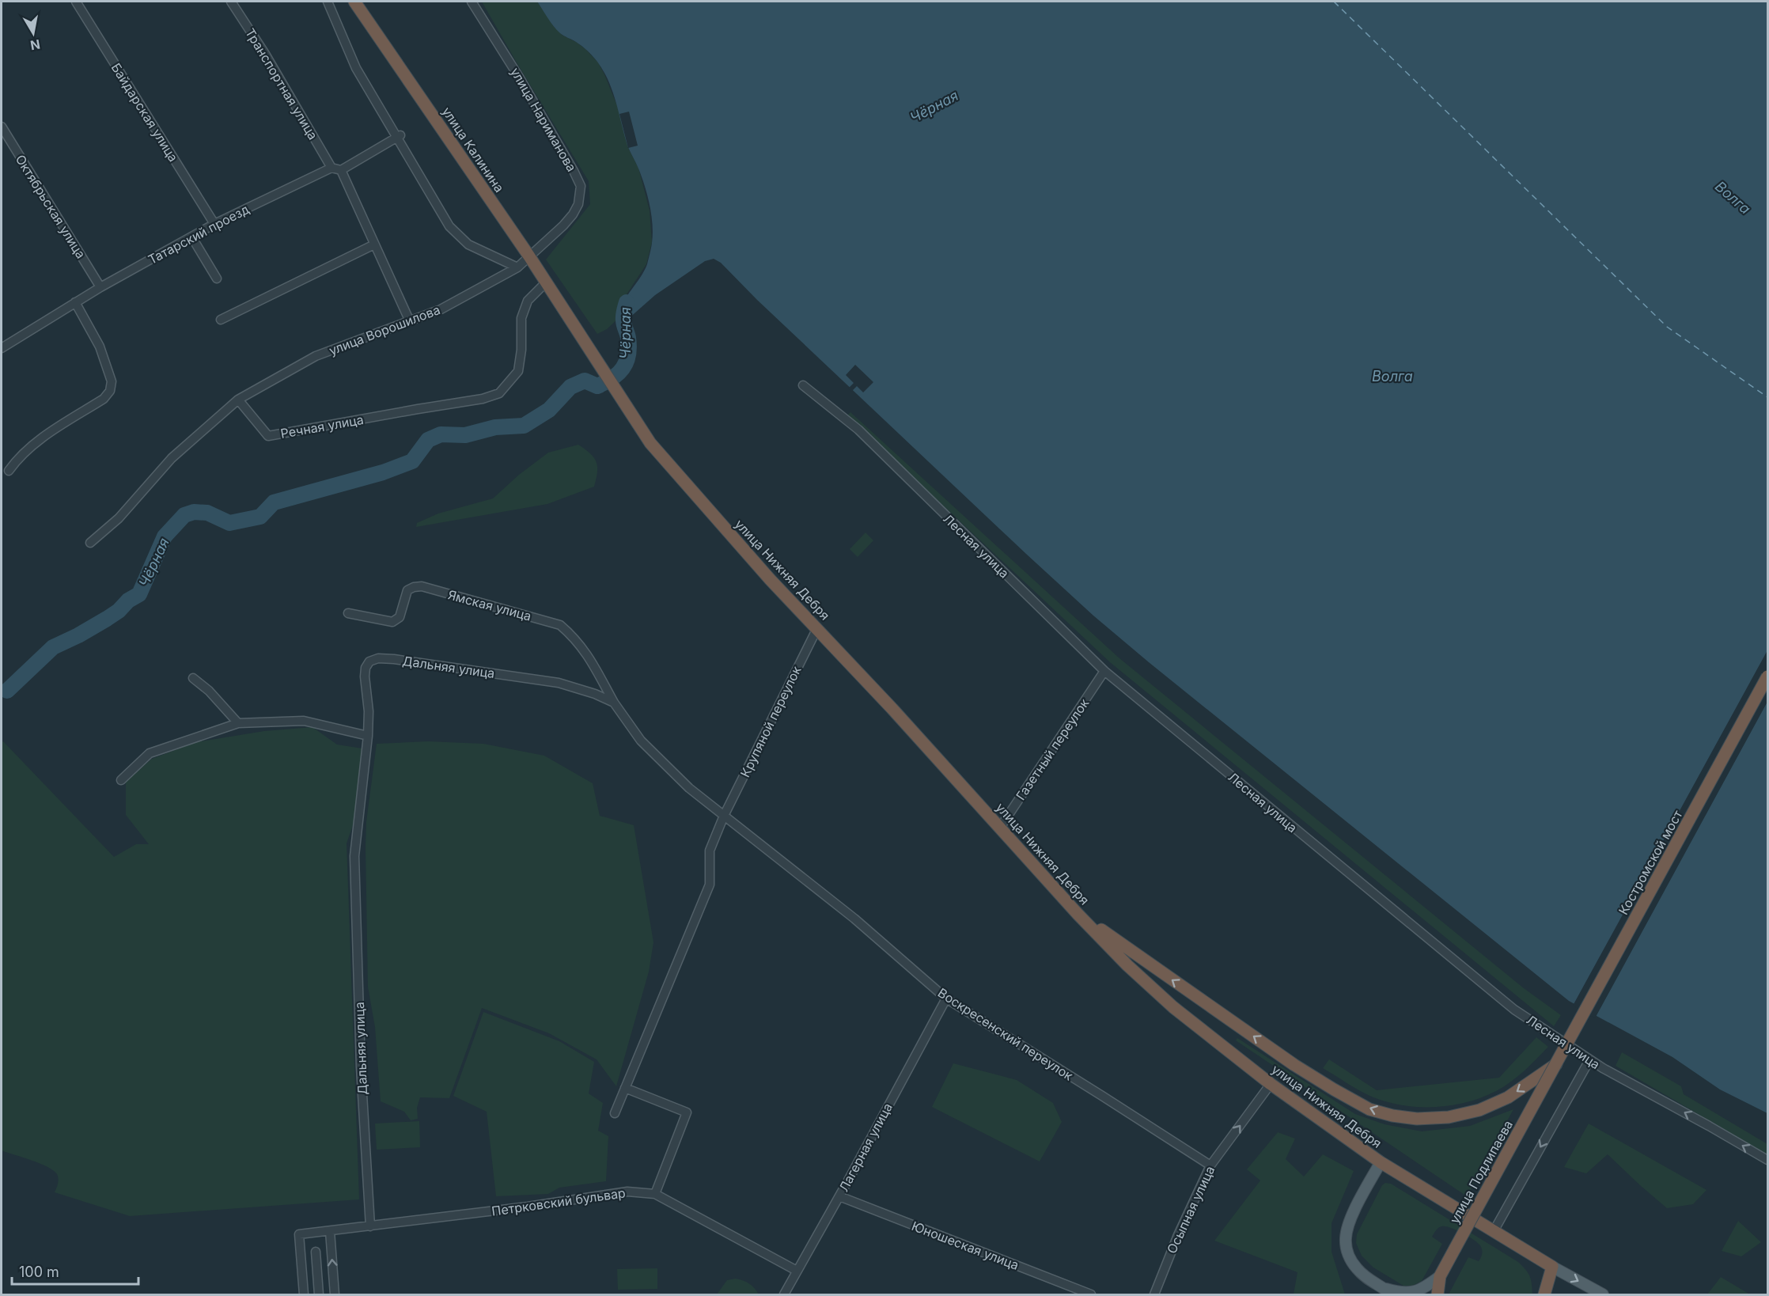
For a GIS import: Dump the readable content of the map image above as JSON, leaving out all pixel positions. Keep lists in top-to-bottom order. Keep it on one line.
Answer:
{"streets":{"highway":["улица Калинина","улица Нижняя Дебря","Костромской мост","улица Подлипаева"],"street":["Транспортная улица","Байдарская улица","улица Нариманова","Октябрьская улица","Татарский проезд","улица Ворошилова","Речная улица","Лесная улица","Ямская улица","Дальняя улица","Крупяной переулок","Газетный переулок","Воскресенский переулок","Лагерная улица","Петрковский бульвар","Осыпная улица","Юношеская улица"]},"crossings":[["Транспортная улица","Татарский проезд"],["Байдарская улица","Татарский проезд"],["улица Нариманова","улица Калинина"],["улица Нариманова","улица Ворошилова"],["улица Калинина","улица Ворошилова"],["улица Калинина","Речная улица"],["улица Калинина","улица Нижняя Дебря"],["Октябрьская улица","Татарский проезд"],["улица Ворошилова","Речная улица"],["Лесная улица","Газетный переулок"],["улица Нижняя Дебря","Крупяной переулок"],["улица Нижняя Дебря","Газетный переулок"],["улица Нижняя Дебря","Осыпная улица"],["Ямская улица","Дальняя улица"],["Дальняя улица","Петрковский бульвар"],["Крупяной переулок","Воскресенский переулок"],["Костромской мост","улица Подлипаева"],["Воскресенский переулок","Лагерная улица"],["Воскресенский переулок","Осыпная улица"],["Лагерная улица","Петрковский бульвар"],["Лагерная улица","Юношеская улица"]],"one_way":["Осыпная улица"],"water":["Чёрная","Волга"],"scale_bar":"100 m","north":"bottom"}
